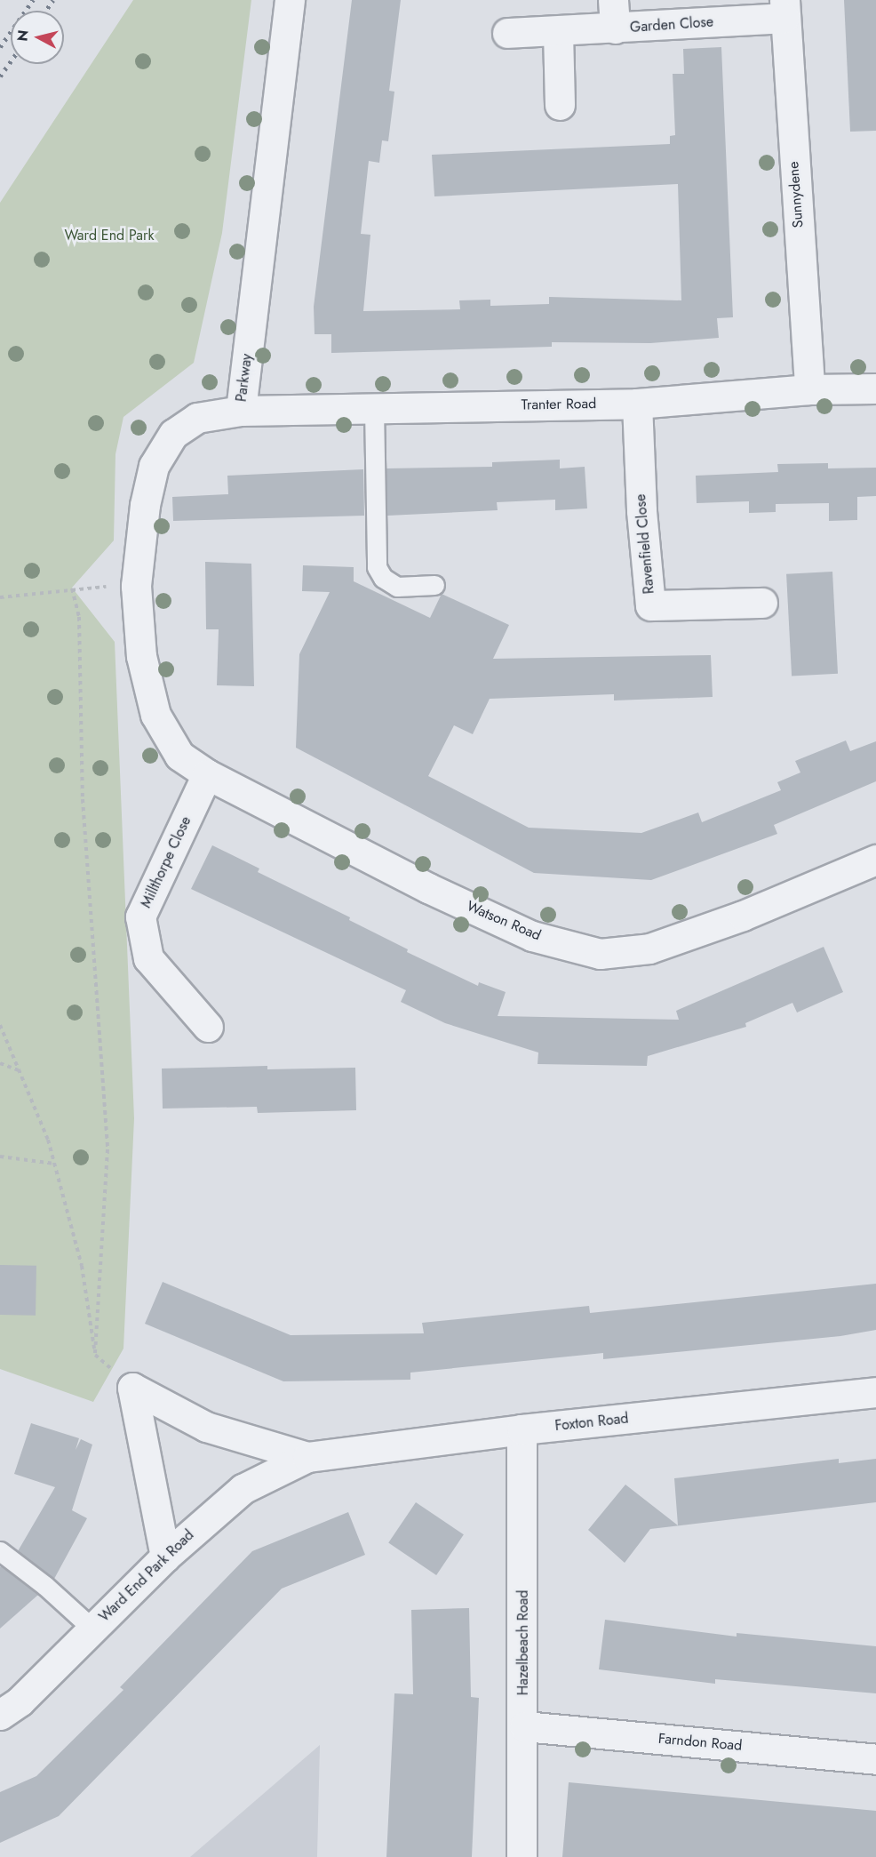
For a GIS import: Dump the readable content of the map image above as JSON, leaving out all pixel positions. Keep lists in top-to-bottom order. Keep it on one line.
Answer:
{"streets":{"street":["Garden Close","Sunnydene","Parkway","Tranter Road","Ravenfield Close","Millthorpe Close","Watson Road","Foxton Road","Ward End Park Road","Hazelbeach Road","Farndon Road"]},"crossings":[["Garden Close","Sunnydene"],["Sunnydene","Tranter Road"],["Parkway","Tranter Road"],["Parkway","Millthorpe Close"],["Parkway","Watson Road"],["Tranter Road","Ravenfield Close"],["Millthorpe Close","Watson Road"],["Foxton Road","Ward End Park Road"],["Foxton Road","Hazelbeach Road"],["Hazelbeach Road","Farndon Road"]],"parks":["Ward End Park"],"north":"left"}
